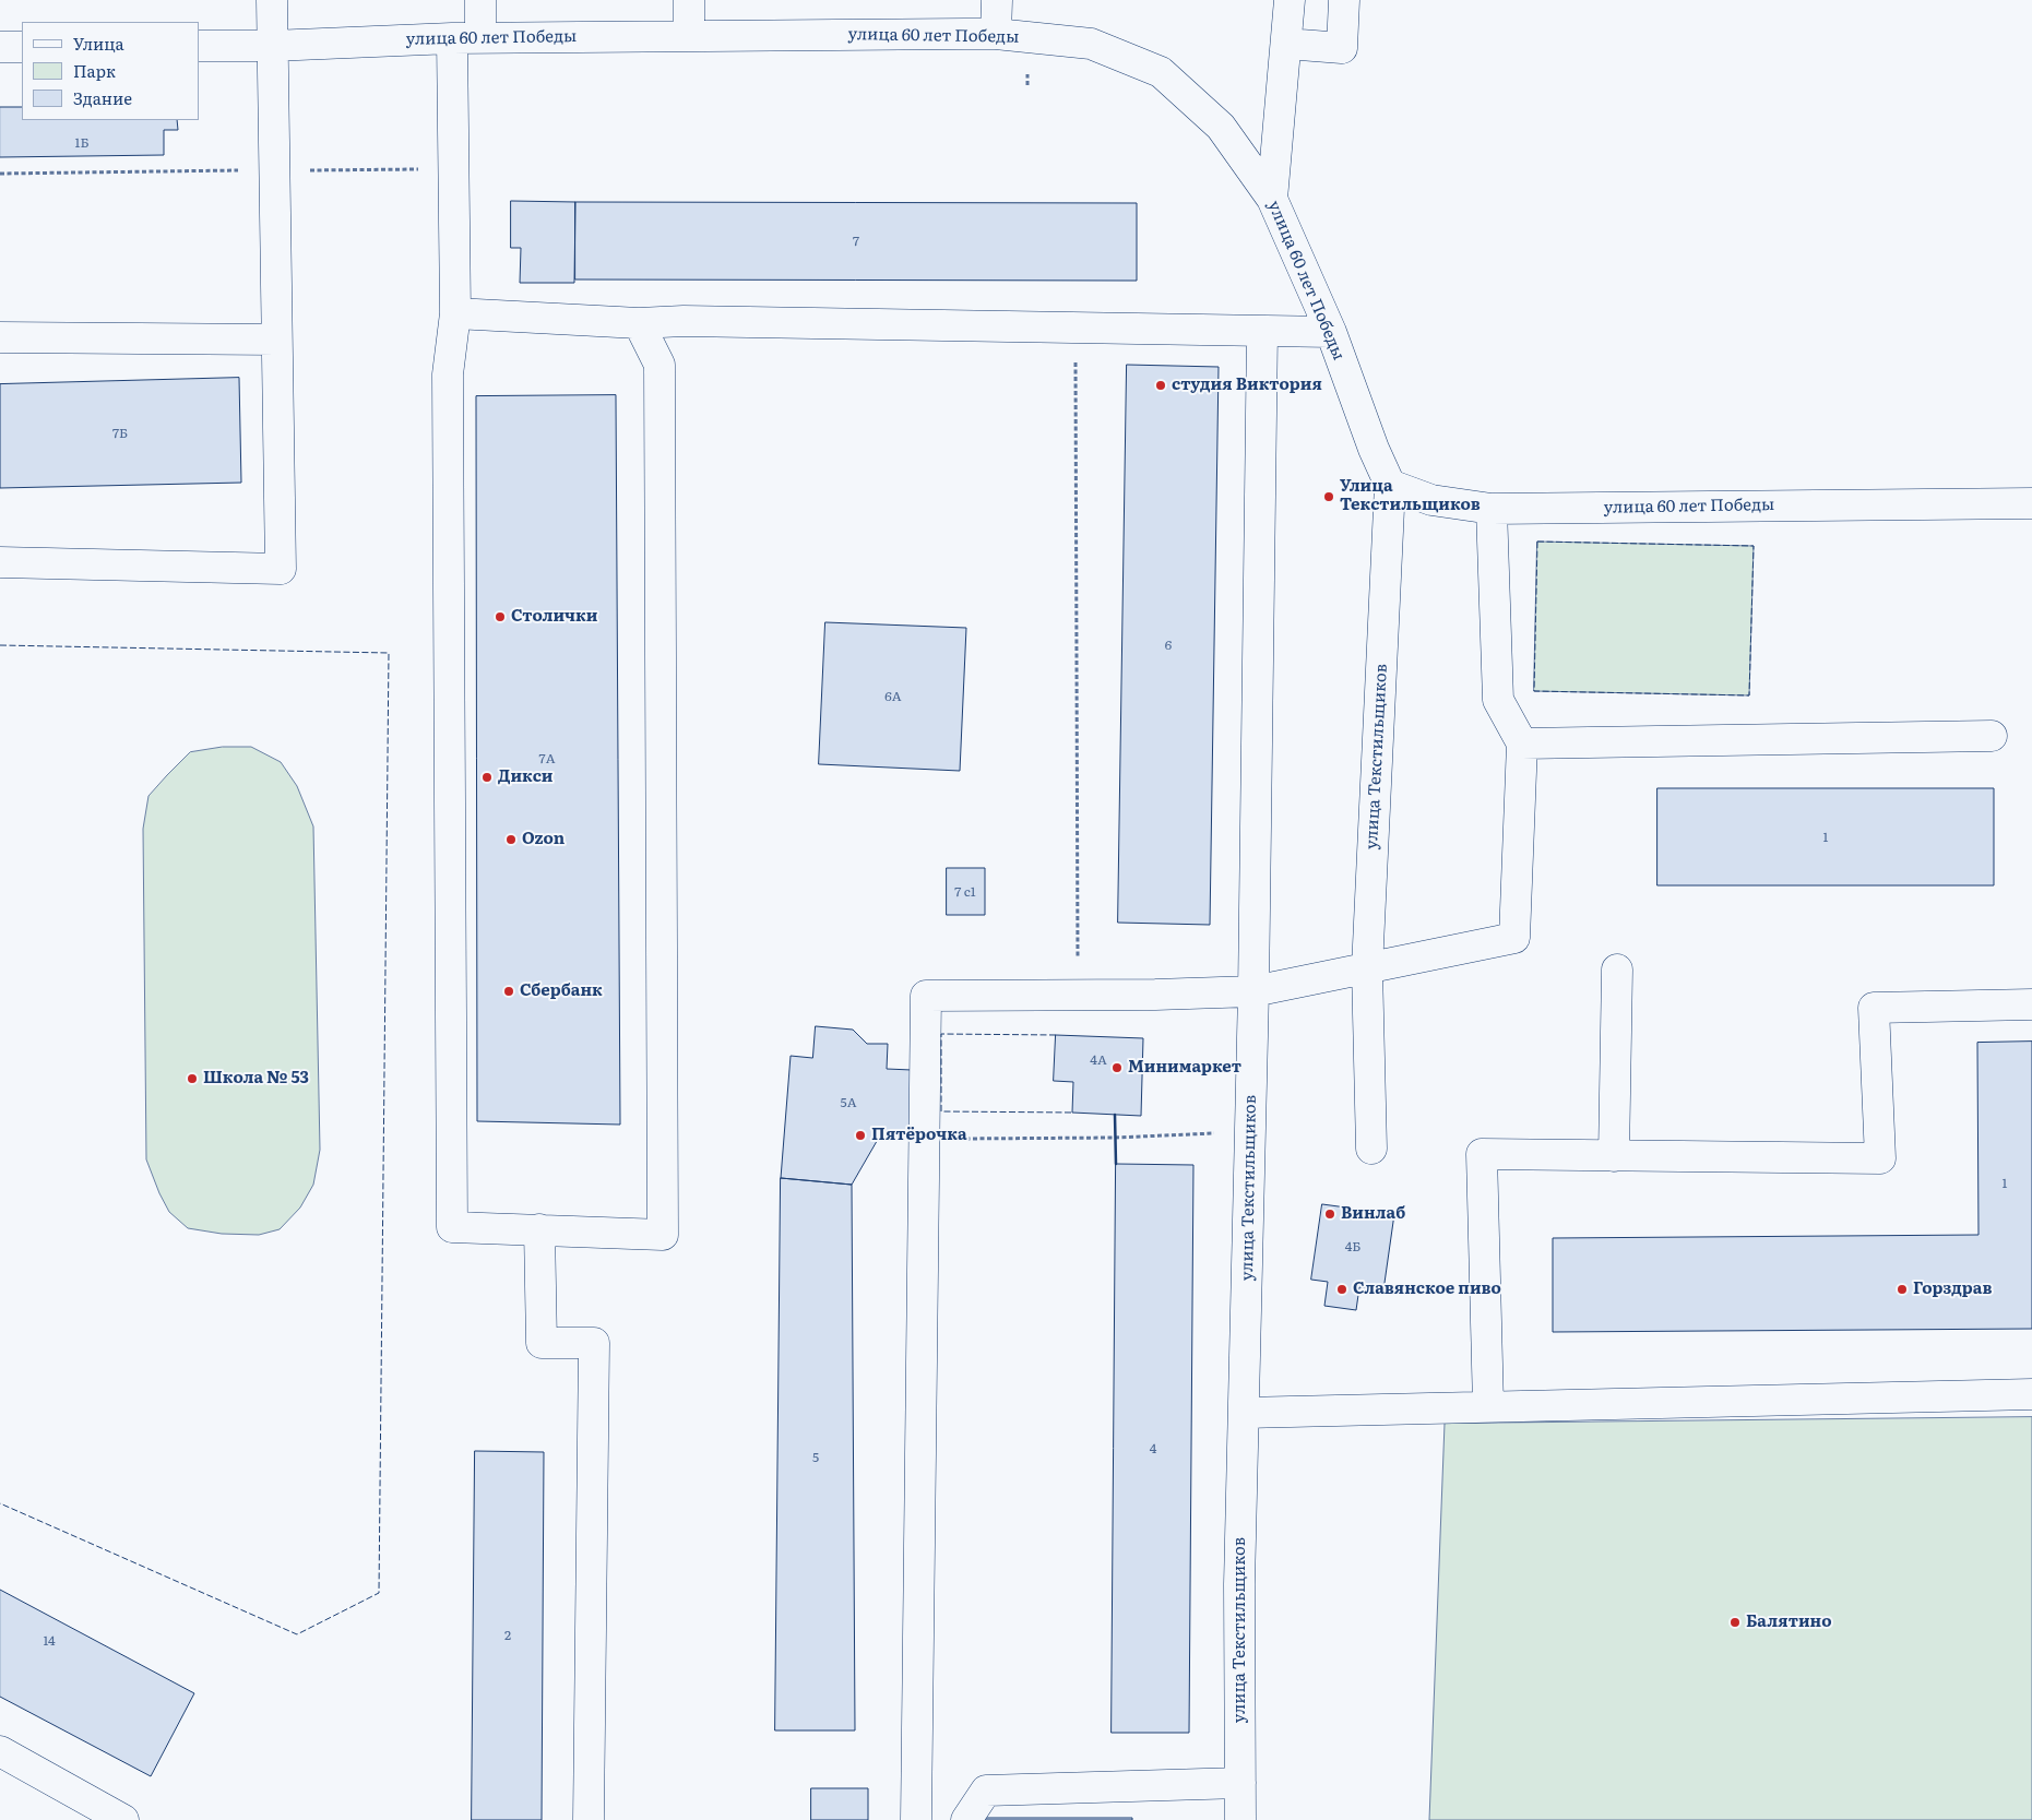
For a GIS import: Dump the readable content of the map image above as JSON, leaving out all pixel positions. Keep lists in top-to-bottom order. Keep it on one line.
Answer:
{"streets":{"street":["улица 60 лет Победы","улица Текстильщиков"]},"crossings":[["улица 60 лет Победы","улица Текстильщиков"]],"places":["студия Виктория","Улица Текстильщиков","Столички","Дикси","Ozon","Сбербанк","Минимаркет","Школа № 53","Пятёрочка","Винлаб","Славянское пиво","Горздрав","Балятино"],"house_numbers":["1Б","7","7Б","6","6А","7А","1","7 с1","4А","5А","1","4Б","4","5","2","14"],"legend":["Улица","Парк","Здание"]}
